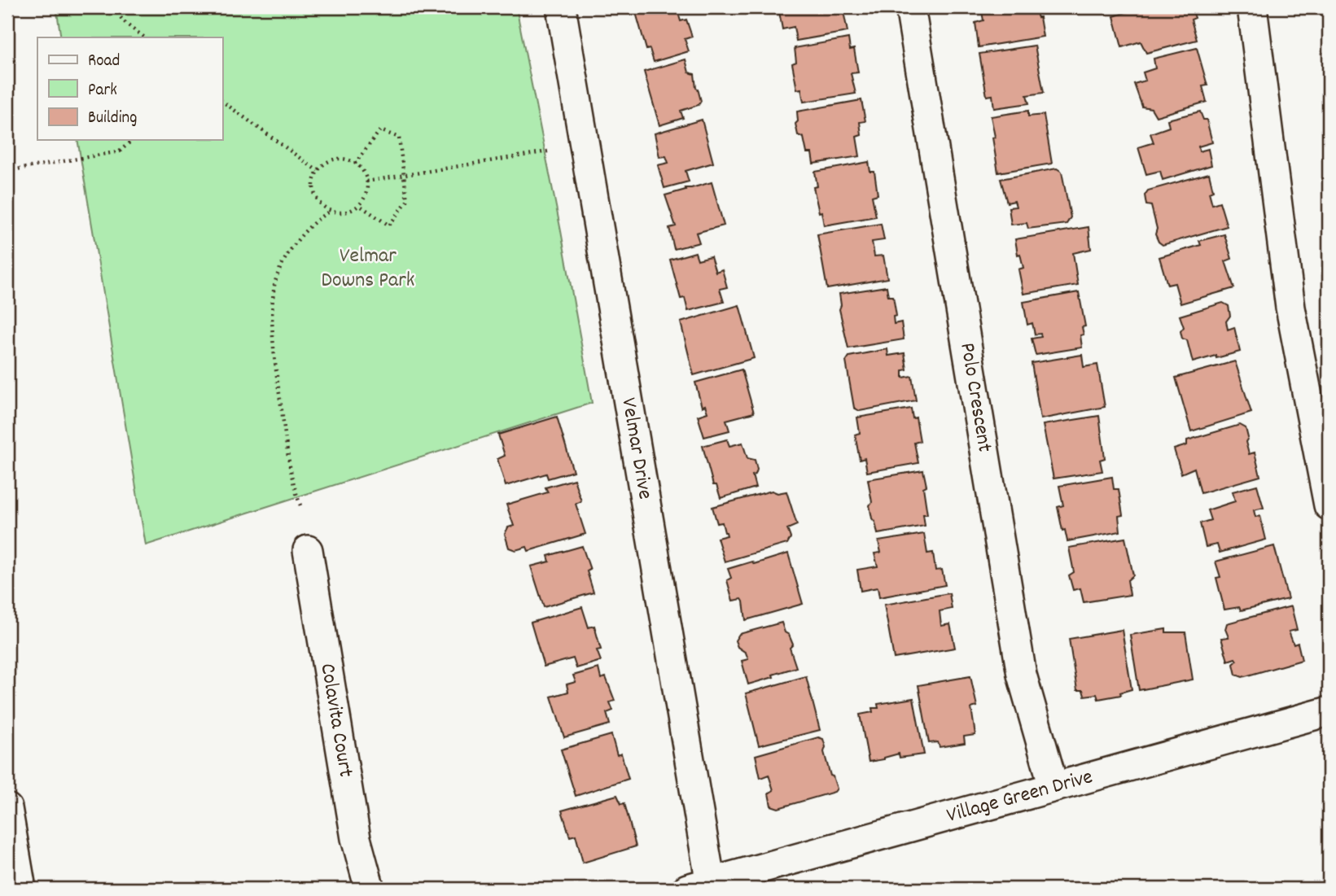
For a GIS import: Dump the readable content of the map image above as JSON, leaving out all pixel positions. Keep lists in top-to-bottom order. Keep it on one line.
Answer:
{"streets":{"street":["Polo Crescent","Velmar Drive","Colavita Court","Village Green Drive"]},"crossings":[["Polo Crescent","Village Green Drive"],["Velmar Drive","Village Green Drive"]],"parks":["Velmar Downs Park"],"legend":["Road","Park","Building"]}
